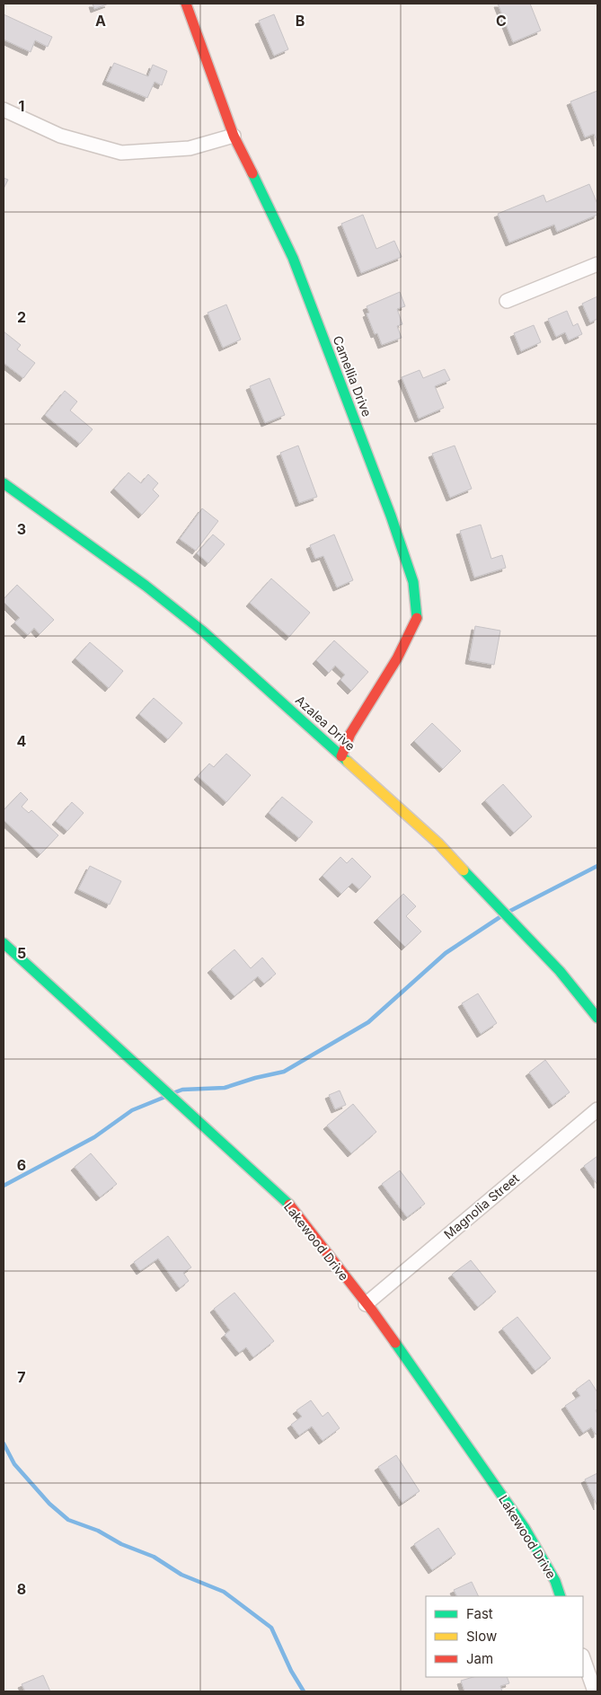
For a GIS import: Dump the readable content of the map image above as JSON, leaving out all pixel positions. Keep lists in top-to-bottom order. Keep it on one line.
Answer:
{"streets":{"street":["Camellia Drive","Azalea Drive","Magnolia Street","Lakewood Drive"]},"crossings":[["Camellia Drive","Azalea Drive"],["Magnolia Street","Lakewood Drive"]],"legend":["Fast","Slow","Jam"],"grid":{"columns":["A","B","C"],"rows":["1","2","3","4","5","6","7","8"]}}
